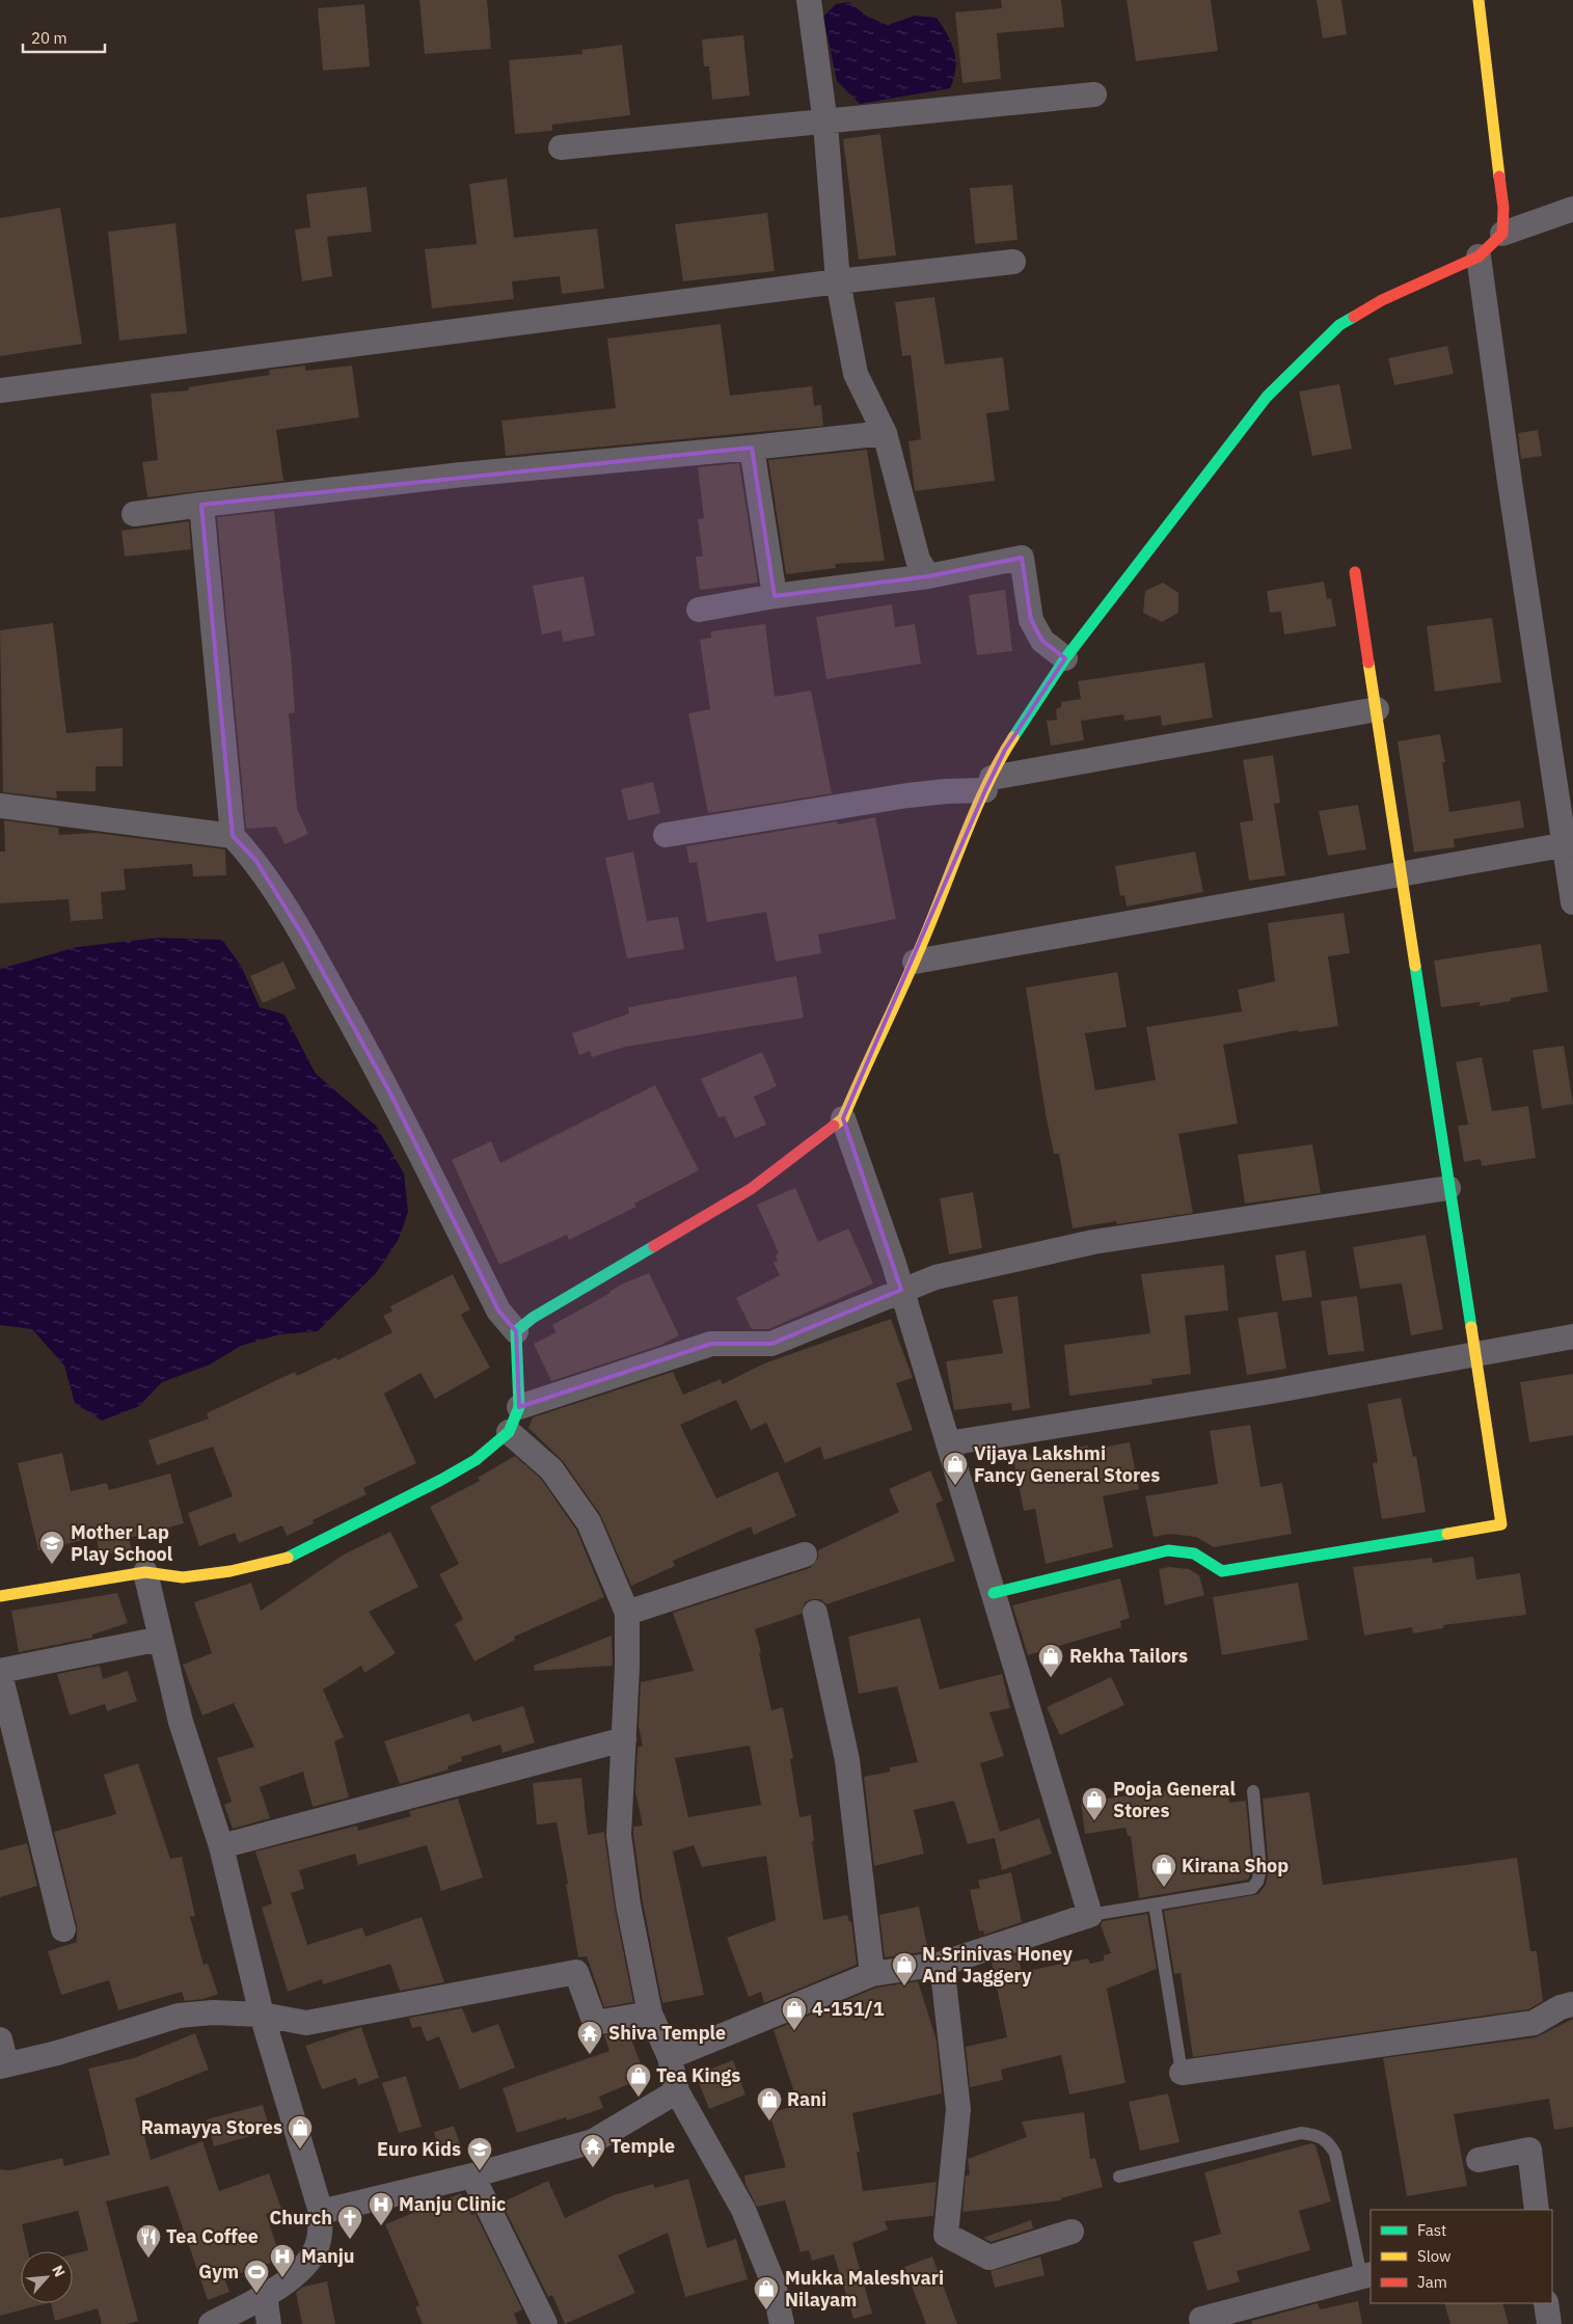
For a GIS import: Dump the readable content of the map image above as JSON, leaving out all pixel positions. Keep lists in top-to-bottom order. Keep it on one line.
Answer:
{"places":{"shop":["Vijaya Lakshmi Fancy General Stores","Rekha Tailors","Pooja General Stores","Kirana Shop","N.Srinivas Honey And Jaggery","4-151/1","Tea Kings","Rani","Ramayya Stores","Mukka Maleshvari Nilayam"],"school or university":["Mother Lap Play School","Euro Kids"],"temple":["Shiva Temple","Temple"],"hospital":["Manju Clinic","Manju"],"church":["Church"],"restaurant":["Tea Coffee"],"sports":["Gym"]},"legend":["Fast","Slow","Jam"],"scale_bar":"20 m","north":"top right"}
